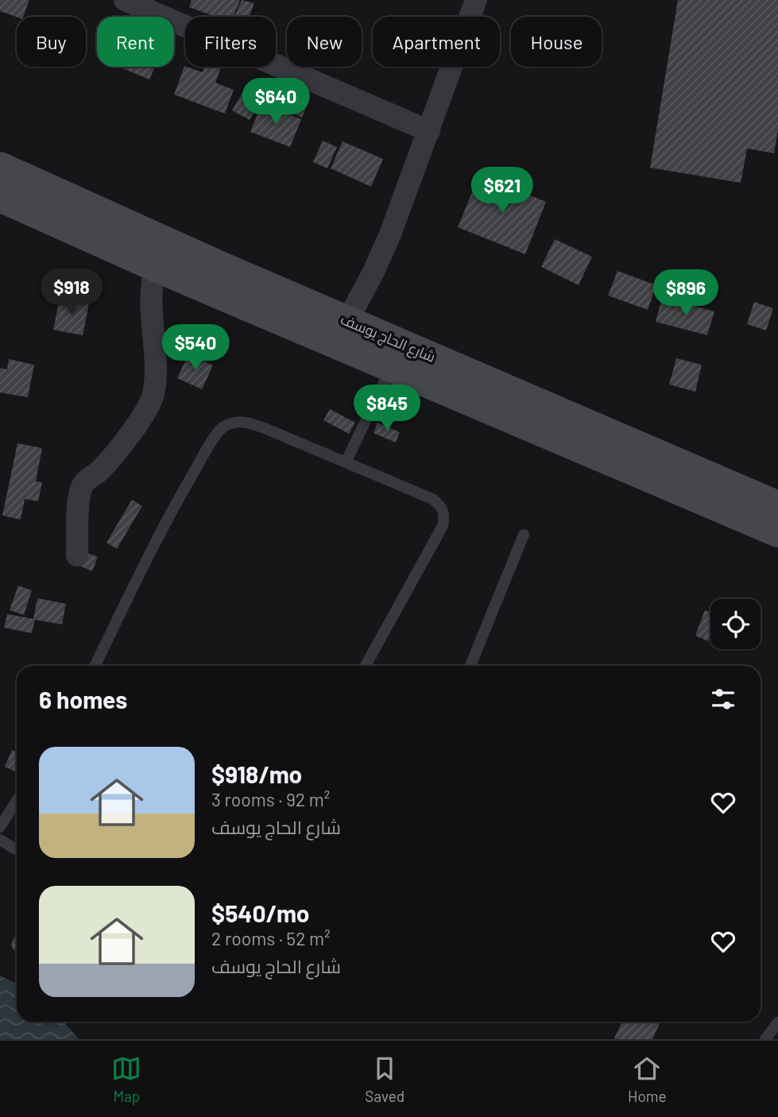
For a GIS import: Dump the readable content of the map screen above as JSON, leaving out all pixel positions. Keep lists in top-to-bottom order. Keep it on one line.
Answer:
{"streets":{"main road":["شارع الحاج يوسف"]},"page":{"chip":["Buy","Rent","Filters","New","Apartment","House"],"price":["$640","$621","$918","$896","$540","$845"],"heading":"6 homes","list":[{"name":"$918/mo","note":"3 rooms · 92 m² · شارع الحاج يوسف"},{"name":"$540/mo","note":"2 rooms · 52 m² · شارع الحاج يوسف"}],"tabs":["Map","Saved","Home"]}}
